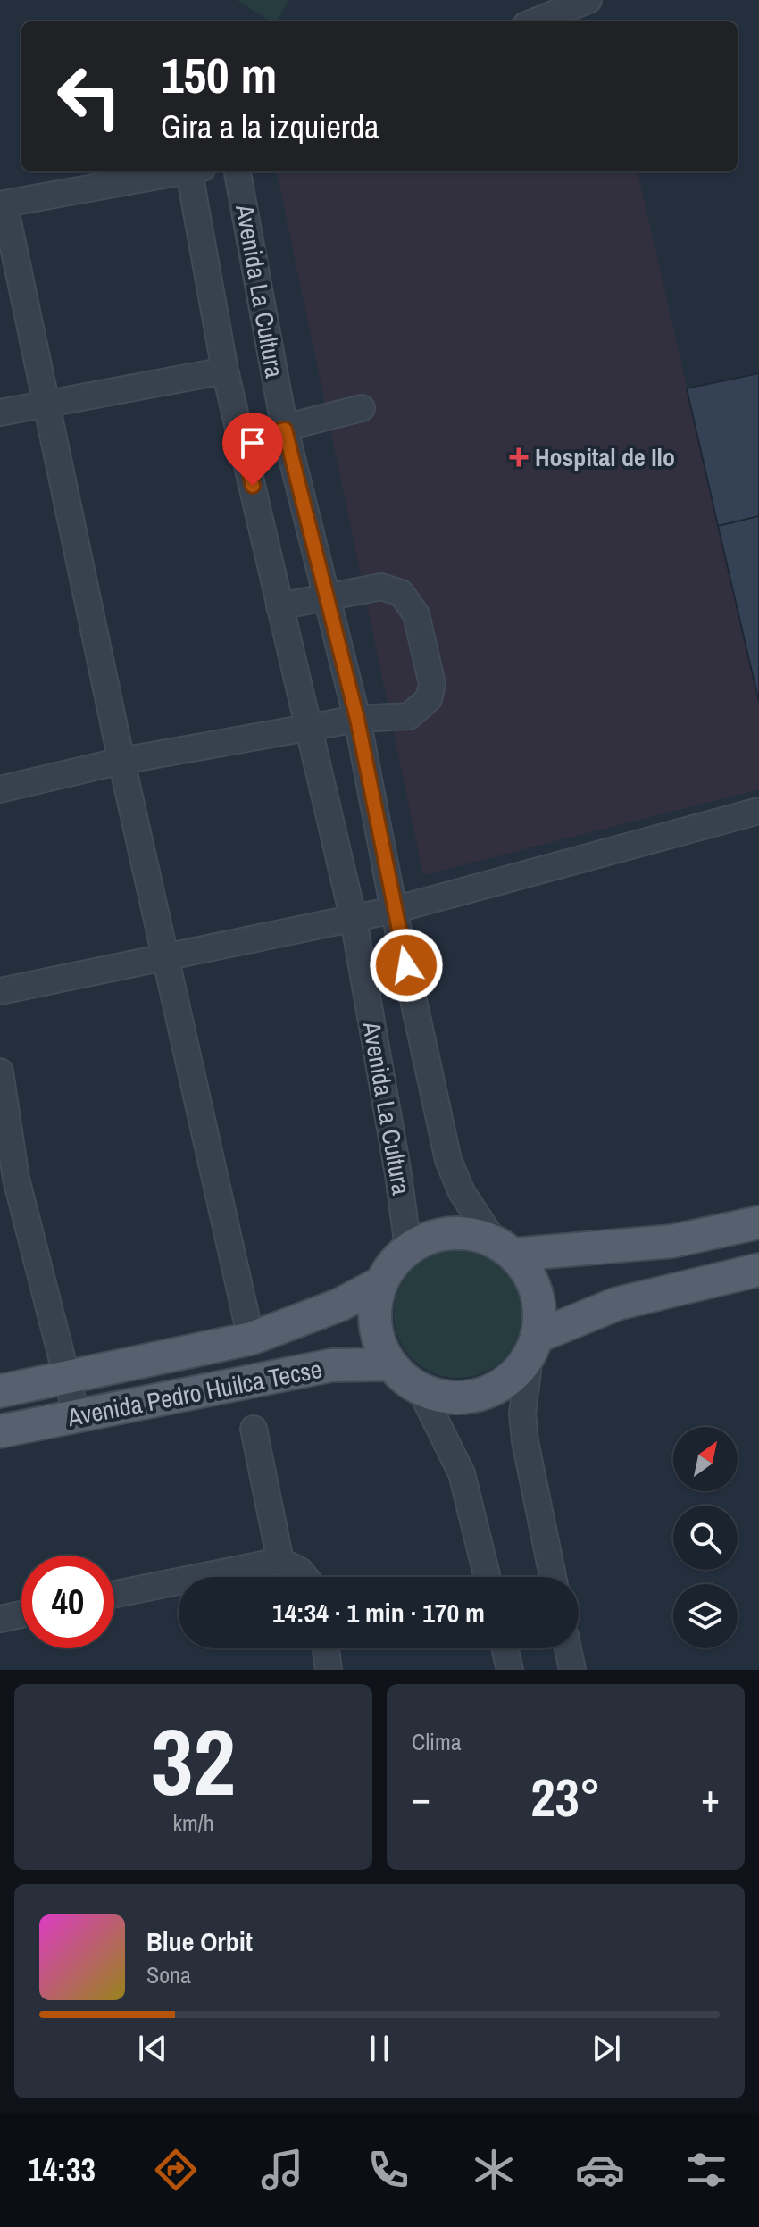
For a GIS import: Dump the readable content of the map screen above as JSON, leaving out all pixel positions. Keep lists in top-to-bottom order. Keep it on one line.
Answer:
{"streets":{"main road":["Avenida Pedro Huilca Tecse"],"street":["Avenida La Cultura"]},"crossings":[["Avenida La Cultura","Avenida Pedro Huilca Tecse"]],"places":{"health":["Hospital de Ilo"]},"north":"top right","page":{"turn":["150 m","Gira a la izquierda"],"limit":"40","trip":"14:34 · 1 min · 170 m","tile":[["32","km/h"],"Clima"],"heat":["−","23°","+"],"song":["Blue Orbit","Sona"],"tabs":"14:33"}}
